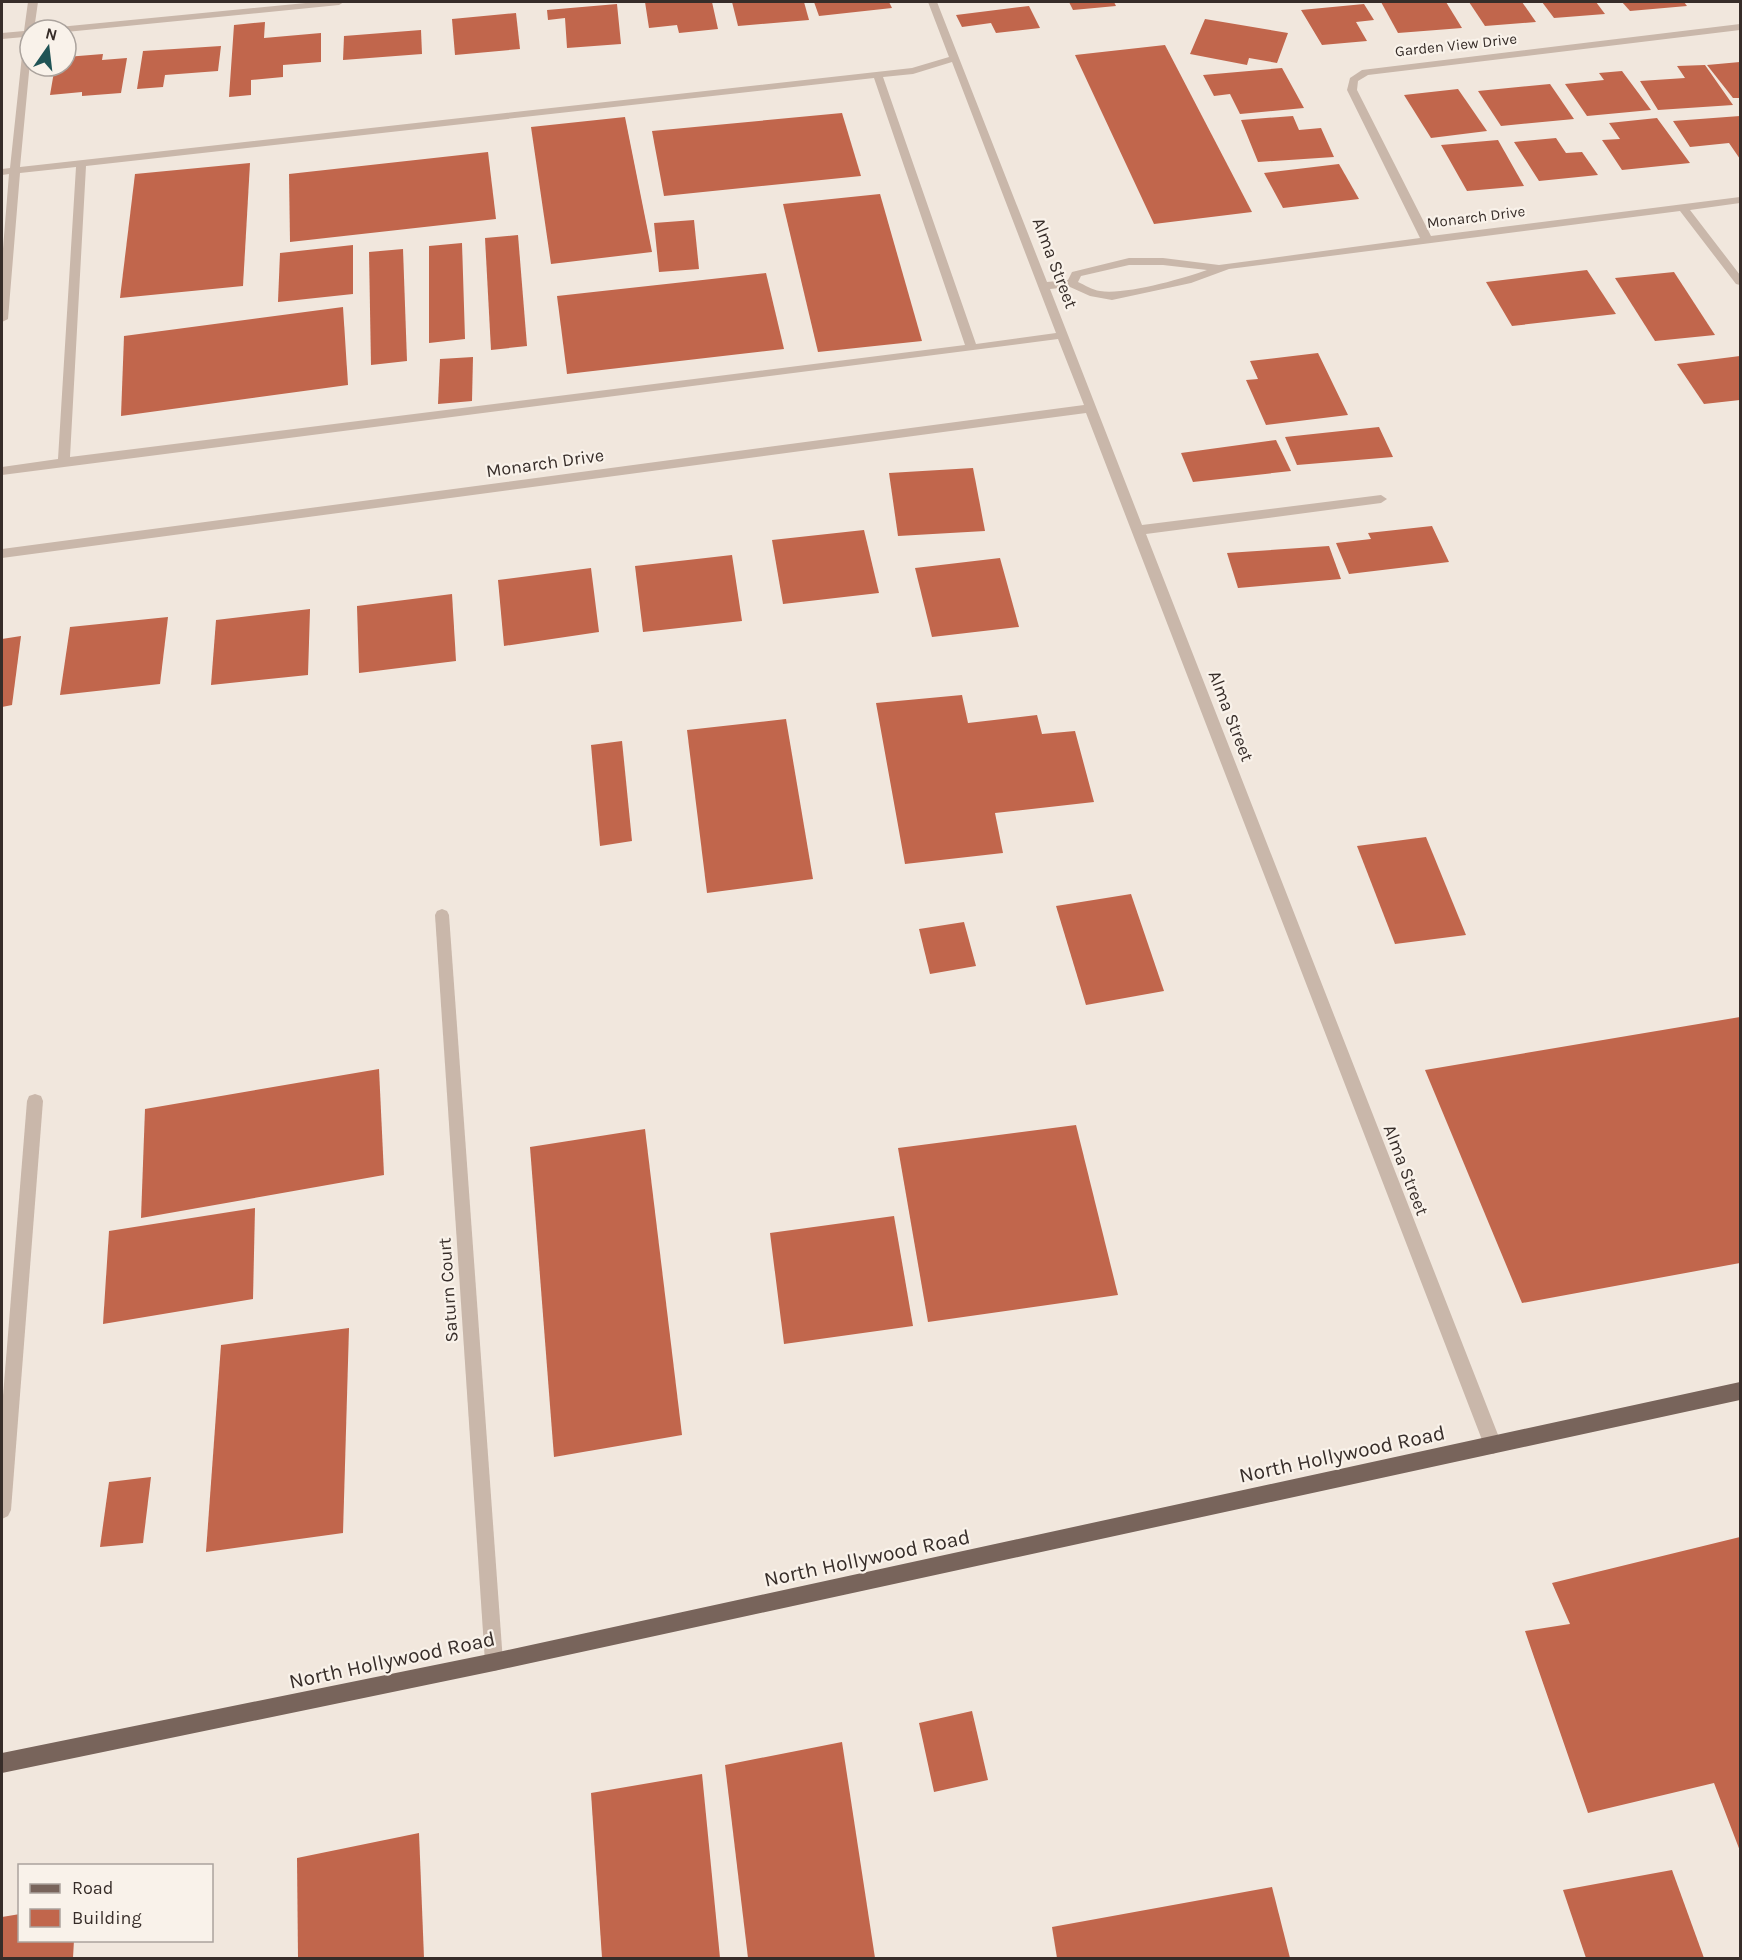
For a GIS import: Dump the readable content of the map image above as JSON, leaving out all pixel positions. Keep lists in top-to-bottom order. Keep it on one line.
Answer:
{"streets":{"main road":["North Hollywood Road"],"street":["Garden View Drive","Monarch Drive","Alma Street","Saturn Court"]},"crossings":[["Garden View Drive","Monarch Drive"],["Monarch Drive","Alma Street"],["Alma Street","North Hollywood Road"],["Saturn Court","North Hollywood Road"]],"legend":["Road","Building"],"north":"top"}
